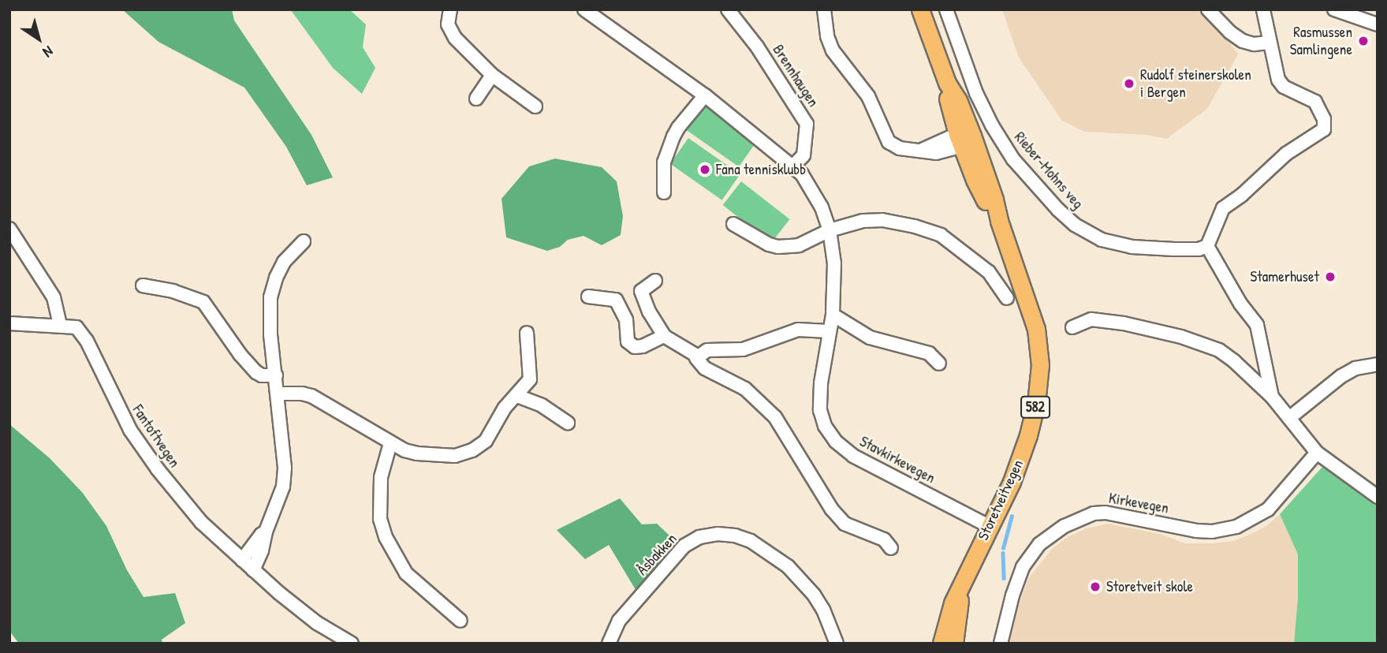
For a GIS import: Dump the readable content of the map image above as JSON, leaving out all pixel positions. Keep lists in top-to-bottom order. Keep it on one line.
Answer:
{"streets":{"main road":["582","Storetveitvegen"],"street":["Brennhaugen","Rieber-Mohns veg","Fantoftvegen","Stavkirkevegen","Kirkevegen","Åsbakken"]},"crossings":[["Brennhaugen","Stavkirkevegen"],["Stavkirkevegen","Storetveitvegen"]],"places":["Rasmussen Samlingene","Rudolf steinerskolen i Bergen","Fana tennisklubb","Stamerhuset","Storetveit skole"],"north":"bottom right"}
